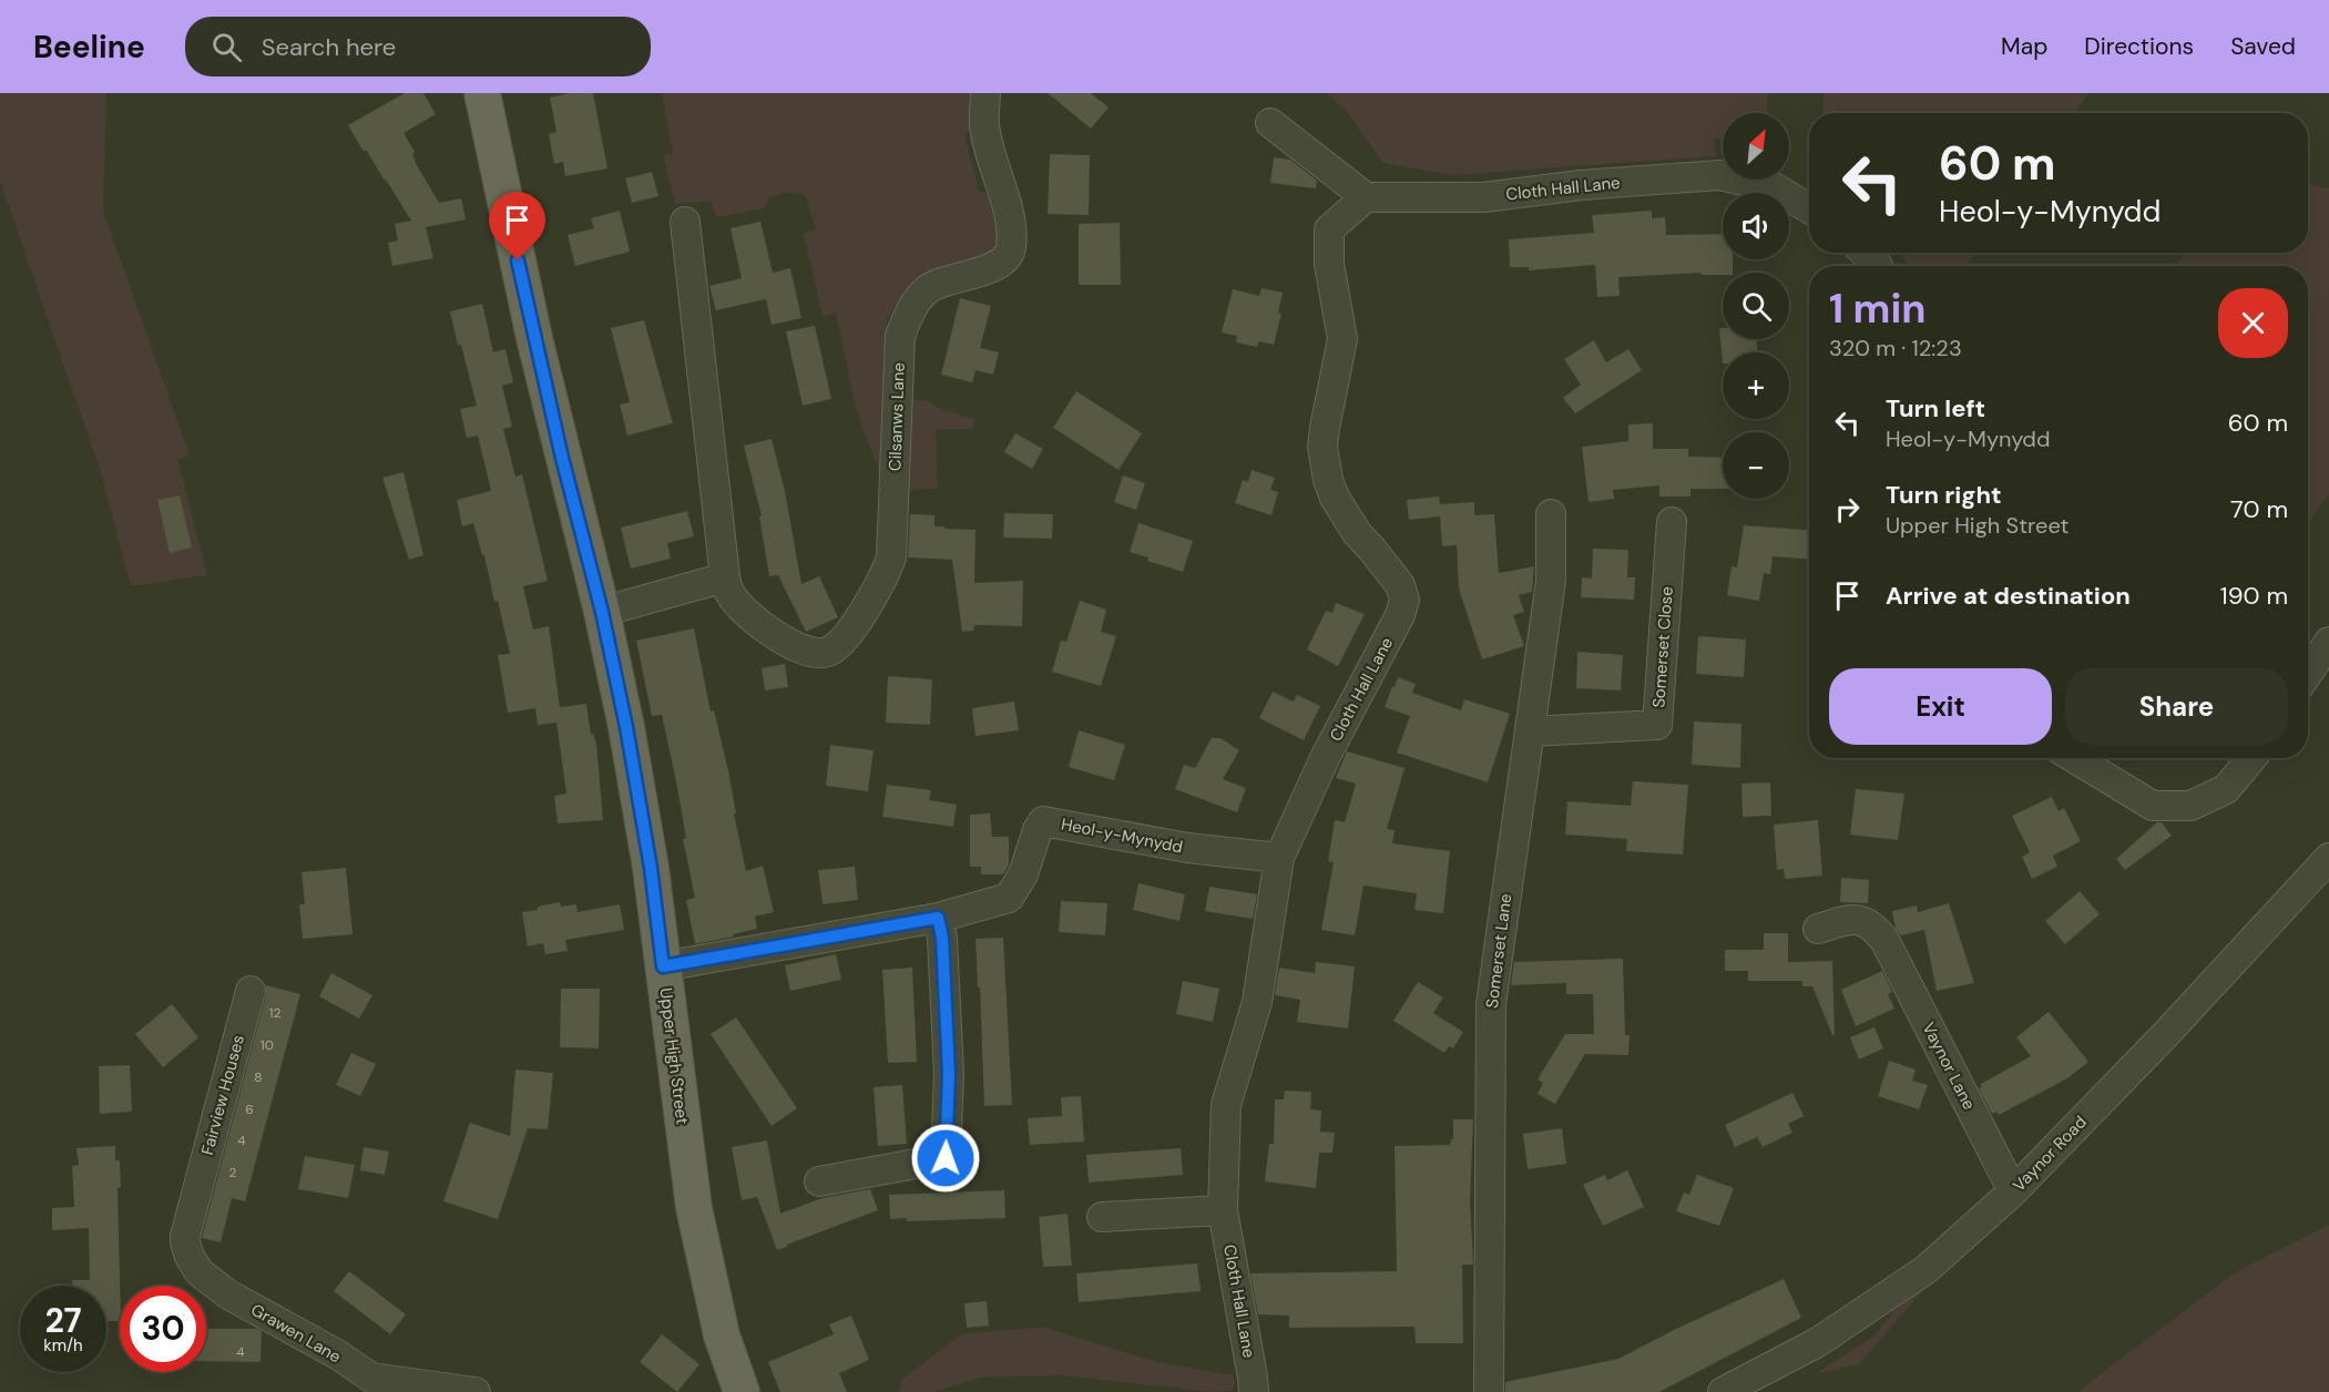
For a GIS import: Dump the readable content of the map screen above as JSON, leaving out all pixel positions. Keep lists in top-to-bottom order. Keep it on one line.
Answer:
{"streets":{"main road":["Upper High Street"],"street":["Cloth Hall Lane","Cilsanws Lane","Somerset Close","Heol-y-Mynydd","Somerset Lane","Vaynor Lane","Fairview Houses","Vaynor Road","Grawen Lane"]},"crossings":[["Cloth Hall Lane","Heol-y-Mynydd"],["Somerset Close","Somerset Lane"],["Heol-y-Mynydd","Upper High Street"],["Vaynor Lane","Vaynor Road"],["Fairview Houses","Grawen Lane"]],"house_numbers":["12","10","8","6","4","2","4"],"north":"top right","page":{"header":"Beeline","search":"Search here","nav":["Map","Directions","Saved"],"map_buttons":["+","−"],"turn":["60 m","Heol-y-Mynydd"],"heading":["1 min","320 m · 12:23"],"list":[{"name":"Turn left","note":"Heol-y-Mynydd","value":"60 m"},{"name":"Turn right","note":"Upper High Street","value":"70 m"},{"name":"Arrive at destination","value":"190 m"}],"buttons":["Exit","Share"],"speed":"27 km/h","limit":"30"}}
